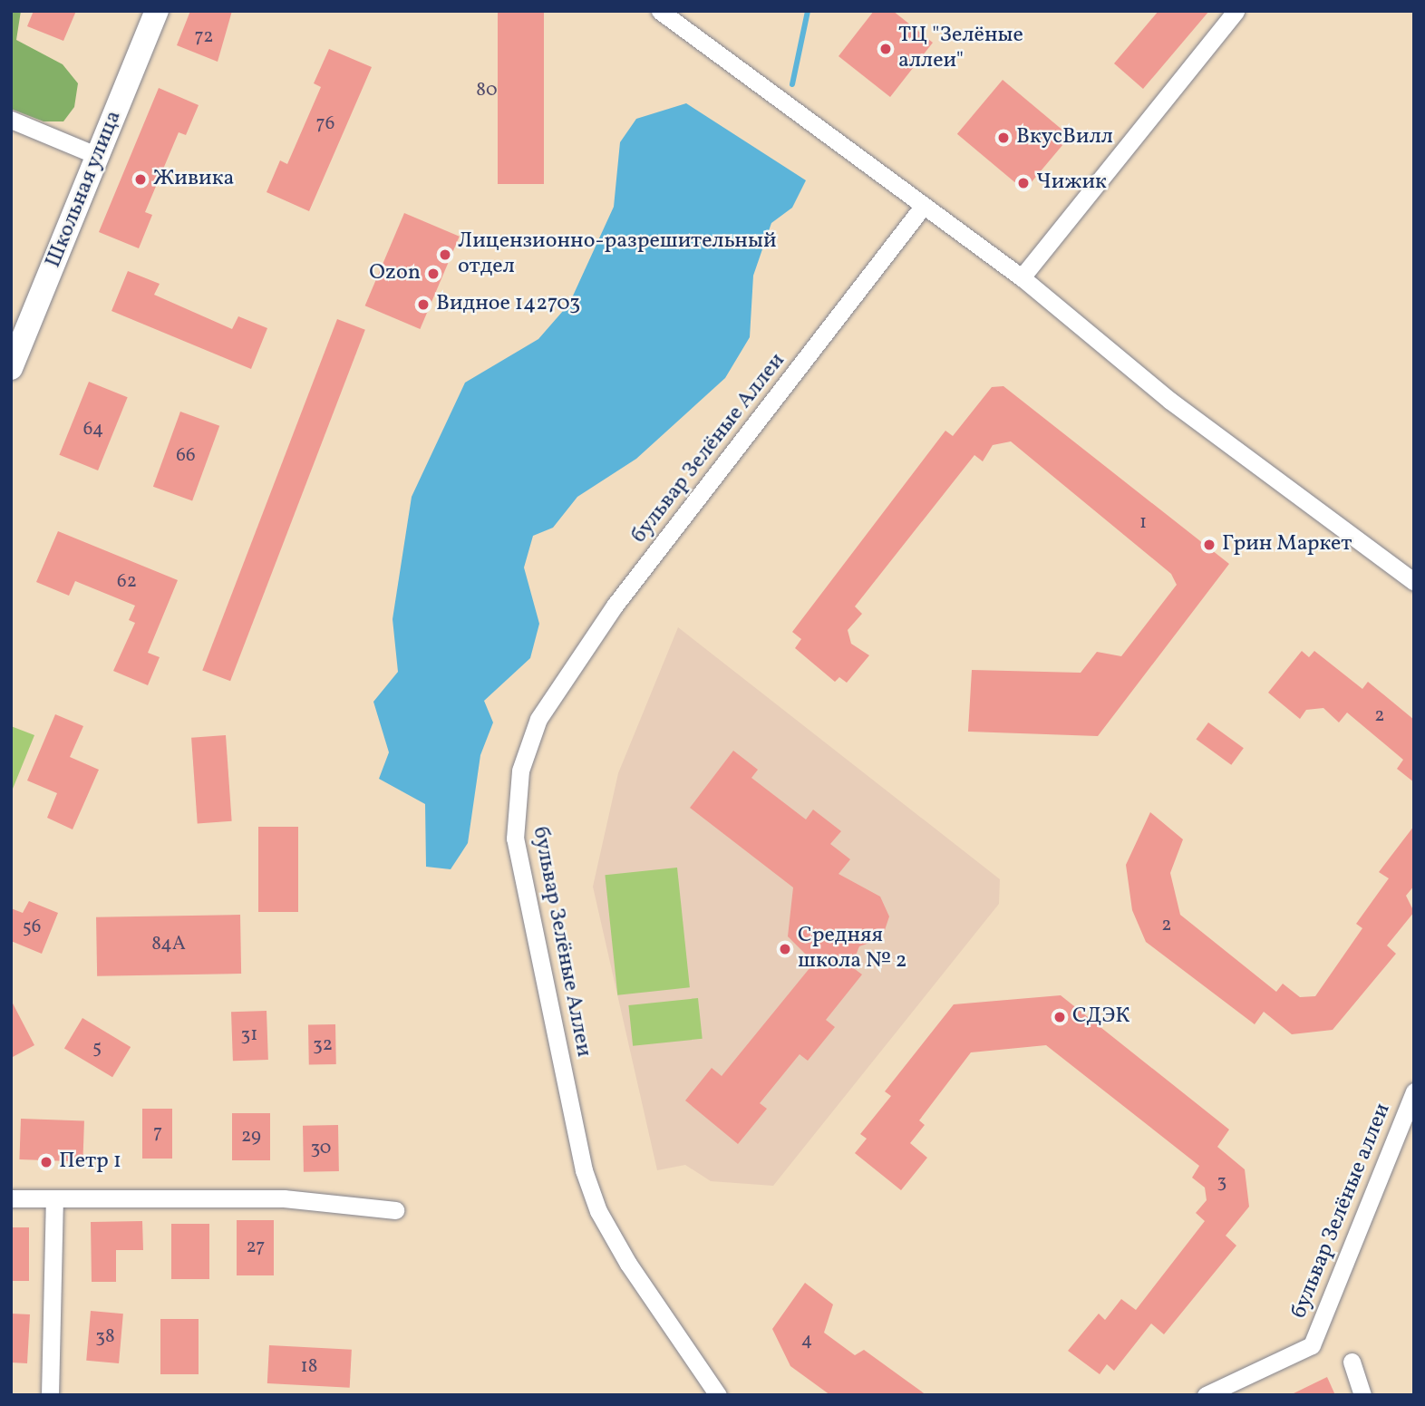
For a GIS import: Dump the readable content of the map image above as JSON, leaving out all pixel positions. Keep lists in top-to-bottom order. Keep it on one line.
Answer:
{"streets":{"main road":["Школьная улица"],"street":["бульвар Зелёные Аллеи","бульвар Зелёные аллеи"]},"places":["ТЦ \"Зелёные аллеи\"","ВкусВилл","Живика","Чижик","Лицензионно-разрешительный отдел","Ozon","Видное 142703","Грин Маркет","Средняя школа № 2","СДЭК","Петр 1"],"house_numbers":["72","80","76","64","66","1","62","2","2","56","84А","31","32","5","7","29","30","3","27","38","4","18"]}
